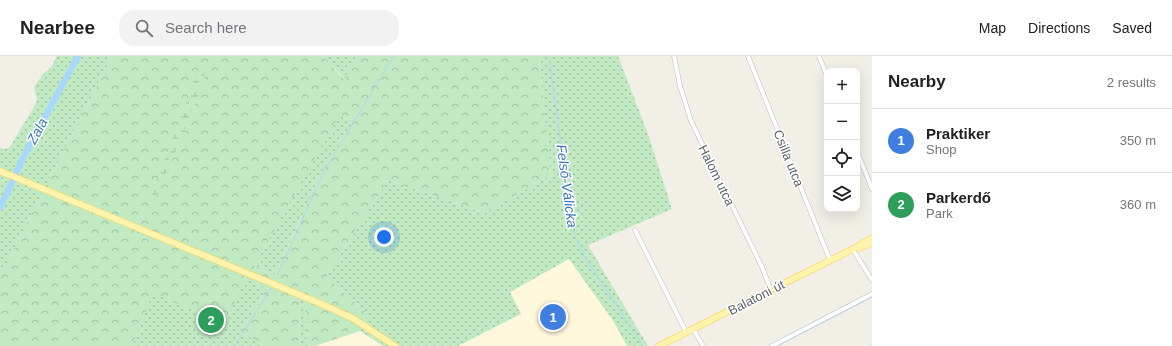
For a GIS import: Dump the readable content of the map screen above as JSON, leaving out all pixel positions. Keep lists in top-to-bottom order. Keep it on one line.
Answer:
{"streets":{"main road":["Balatoni út"],"street":["Csilla utca","Halom utca"]},"crossings":[["Csilla utca","Balatoni út"],["Halom utca","Balatoni út"]],"water":["Zala","Felső-Válicka"],"page":{"header":"Nearbee","search":"Search here","nav":["Map","Directions","Saved"],"heading":["Nearby","2 results"],"map_buttons":["+","−"],"list":[{"mark":"1","name":"Praktiker","note":"Shop","value":"350 m"},{"mark":"2","name":"Parkerdő","note":"Park","value":"360 m"}],"pins":["1","2"]}}
